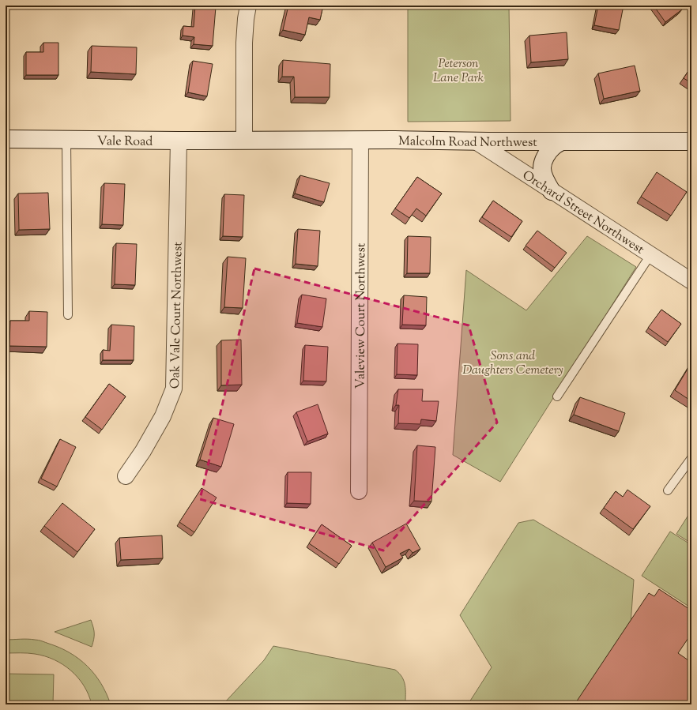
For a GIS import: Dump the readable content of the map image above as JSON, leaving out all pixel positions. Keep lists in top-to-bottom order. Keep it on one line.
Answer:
{"streets":{"main road":["Vale Road","Malcolm Road Northwest"],"street":["Orchard Street Northwest","Oak Vale Court Northwest","Valeview Court Northwest"]},"crossings":[["Vale Road","Malcolm Road Northwest"],["Vale Road","Oak Vale Court Northwest"],["Malcolm Road Northwest","Orchard Street Northwest"],["Malcolm Road Northwest","Valeview Court Northwest"]],"parks":["Peterson Lane Park","Sons and Daughters Cemetery"]}
